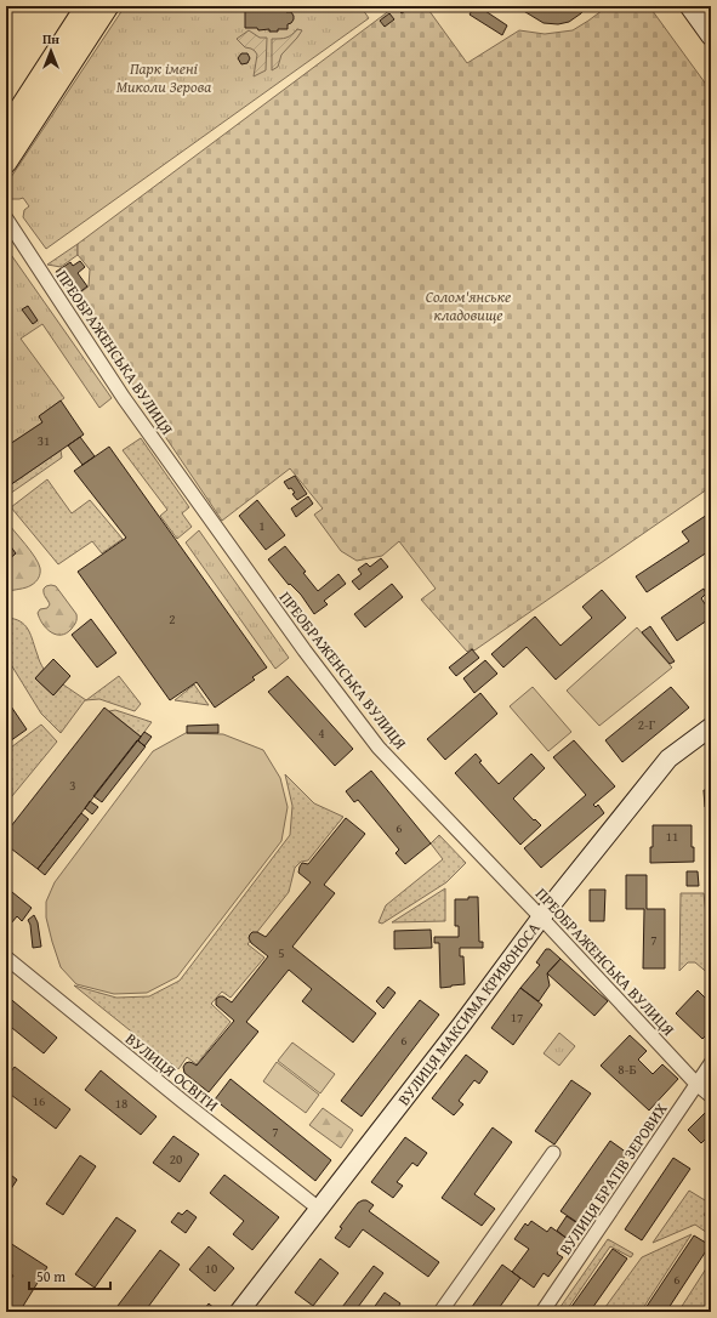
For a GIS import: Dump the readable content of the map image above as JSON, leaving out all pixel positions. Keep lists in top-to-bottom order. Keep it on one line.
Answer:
{"streets":{"street":["ПРЕОБРАЖЕНСЬКА ВУЛИЦЯ","ВУЛИЦЯ МАКСИМА КРИВОНОСА","ВУЛИЦЯ ОСВІТИ","ВУЛИЦЯ БРАТІВ ЗЕРОВИХ"]},"crossings":[["ПРЕОБРАЖЕНСЬКА ВУЛИЦЯ","ВУЛИЦЯ МАКСИМА КРИВОНОСА"],["ПРЕОБРАЖЕНСЬКА ВУЛИЦЯ","ВУЛИЦЯ БРАТІВ ЗЕРОВИХ"],["ВУЛИЦЯ МАКСИМА КРИВОНОСА","ВУЛИЦЯ ОСВІТИ"]],"parks":["Парк імені Миколи Зерова","Солом'янське кладовище"],"house_numbers":["31","1","2","2-Г","4","3","6","11","7","5","17","6","8-Б","16","18","7","20","10","6"],"scale_bar":"50 m","north":"top"}
